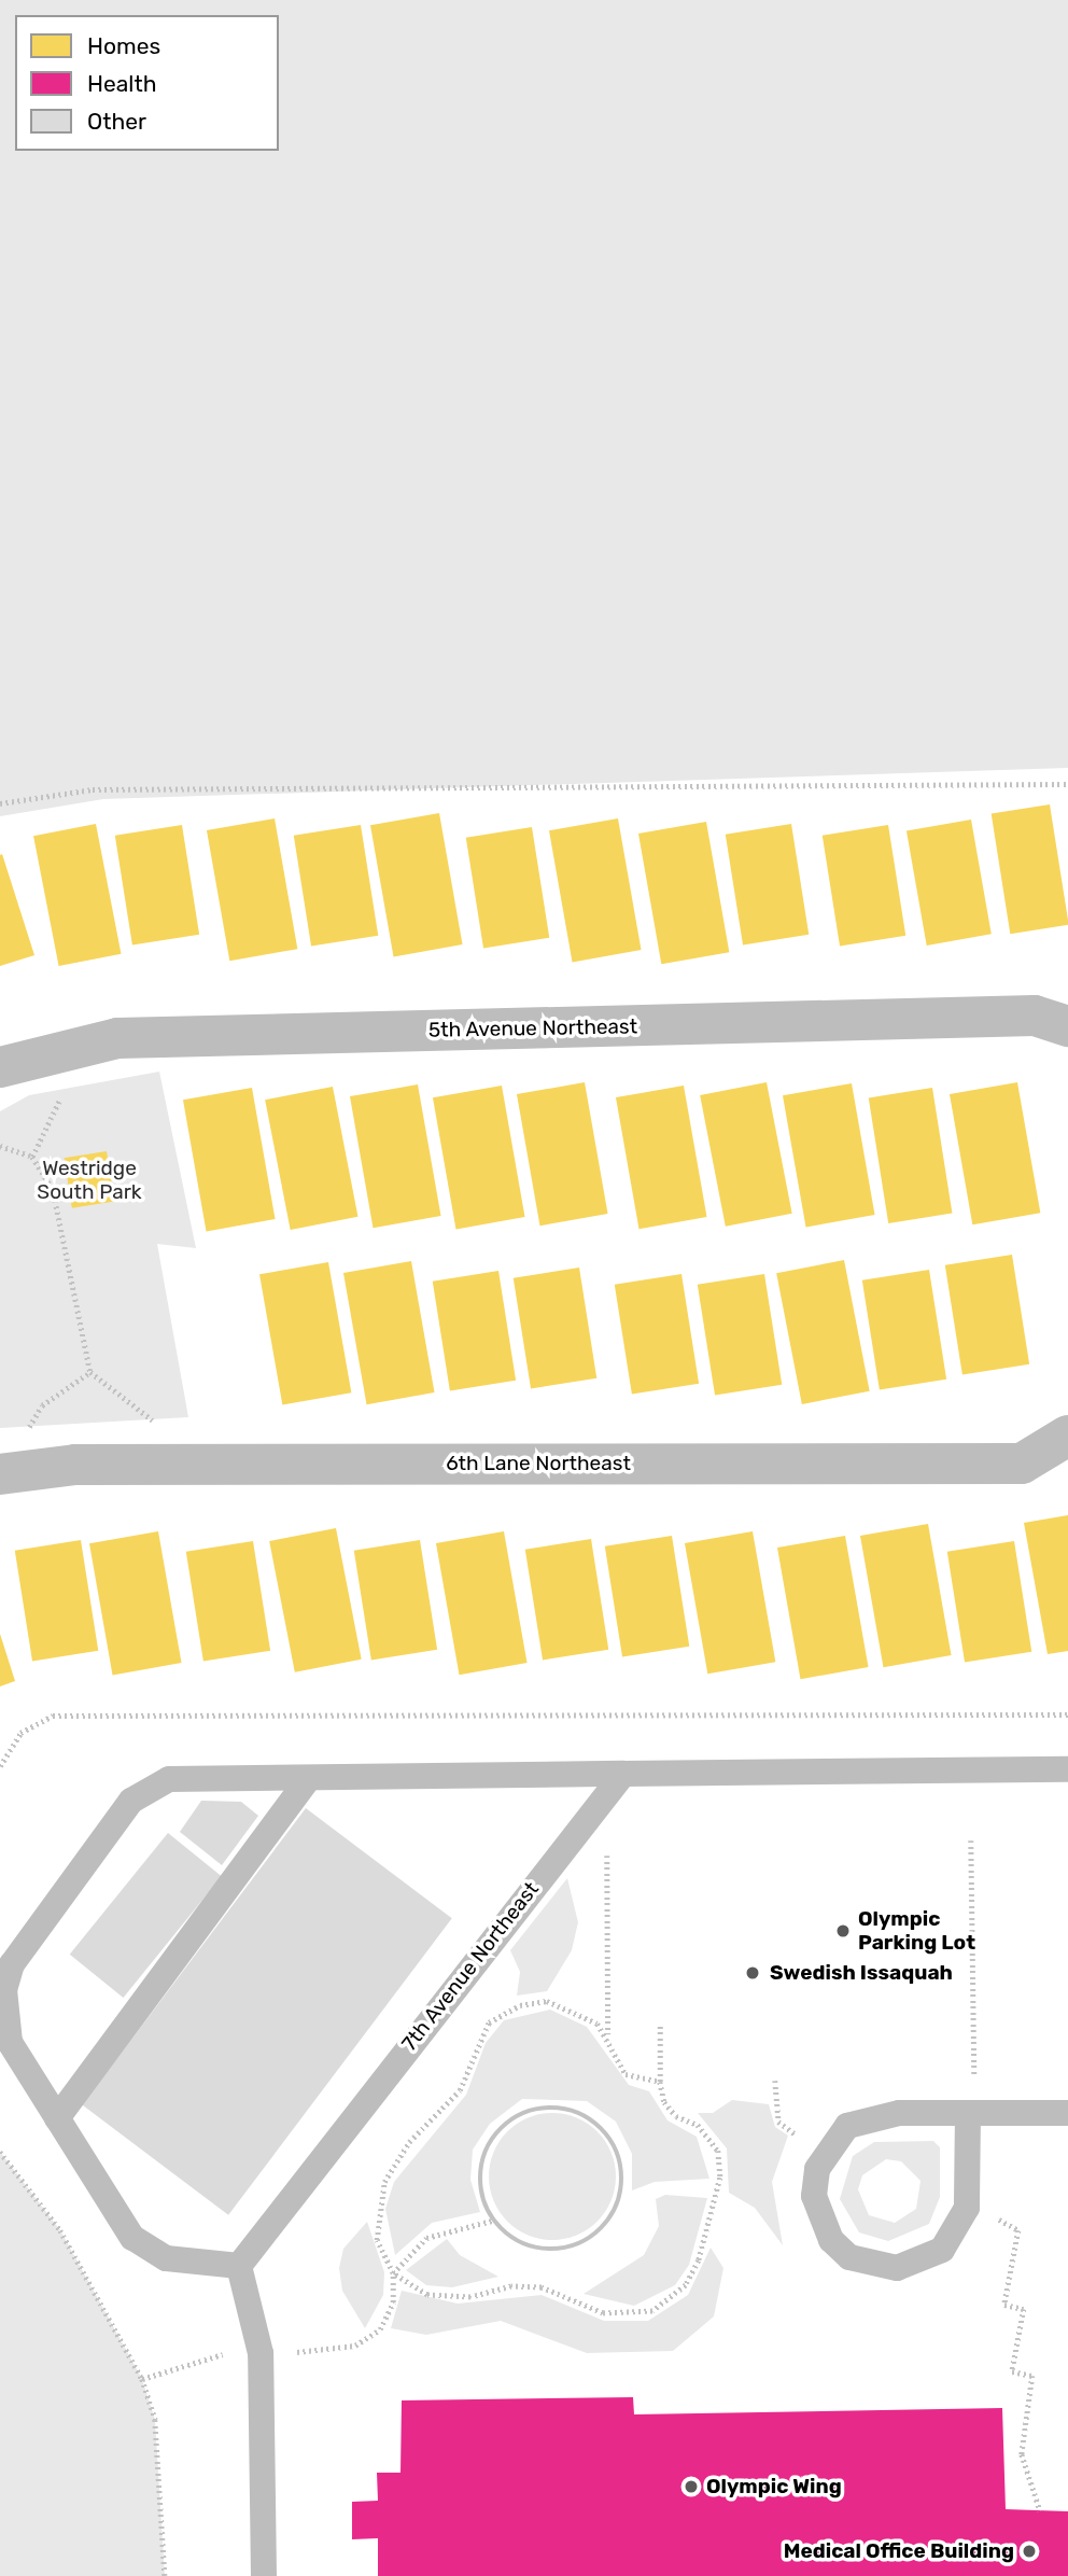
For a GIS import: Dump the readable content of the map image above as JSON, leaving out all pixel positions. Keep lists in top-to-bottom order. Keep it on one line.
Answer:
{"streets":{"street":["5th Avenue Northeast","6th Lane Northeast"],"lane":["7th Avenue Northeast"]},"parks":["Westridge South Park"],"places":["Olympic Parking Lot","Swedish Issaquah","Olympic Wing","Medical Office Building"],"legend":["Homes","Health","Other"]}
